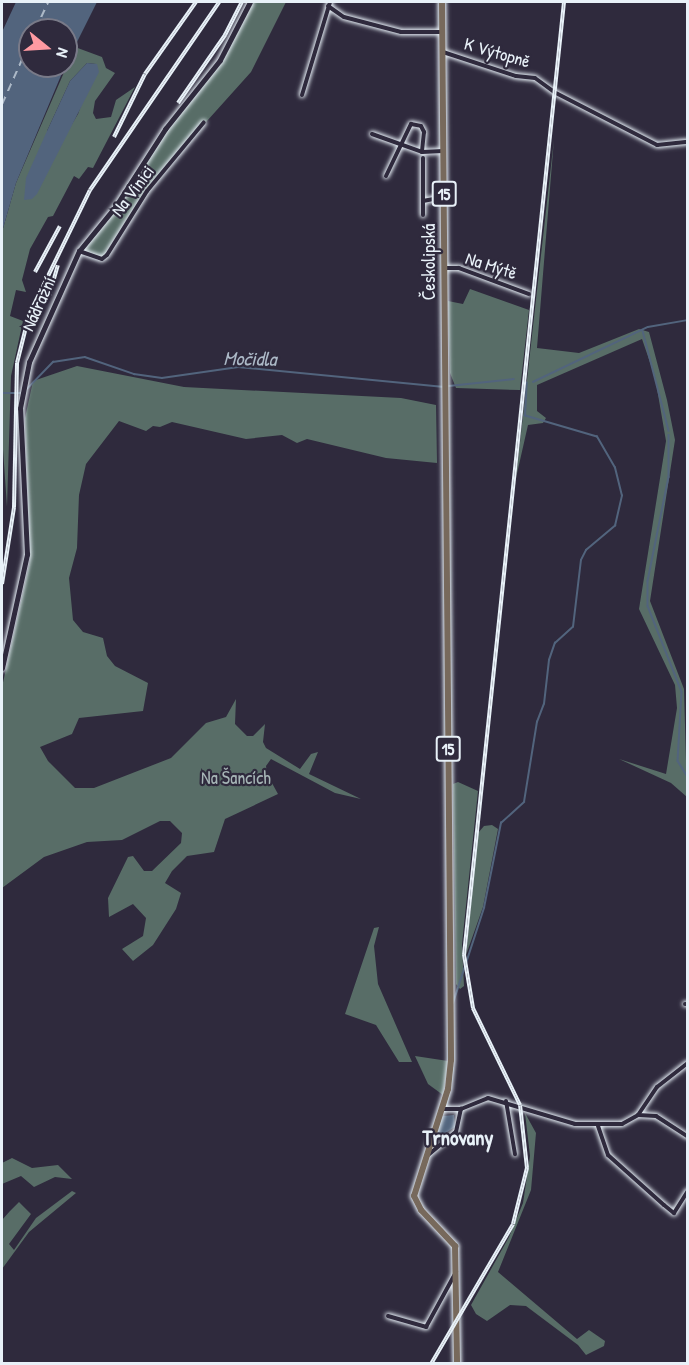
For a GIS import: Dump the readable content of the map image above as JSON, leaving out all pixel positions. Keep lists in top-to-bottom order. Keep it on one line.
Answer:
{"streets":{"main road":["15","Českolipská","Nádražní"],"street":["K Výtopně","Na Vinici","Na Mýtě"]},"crossings":[["K Výtopně","Českolipská"],["Na Vinici","Nádražní"],["15","Českolipská"],["Českolipská","Na Mýtě"]],"districts":["Trnovany"],"water":["Močidla"],"parks":["Na Šancích"],"north":"right"}
